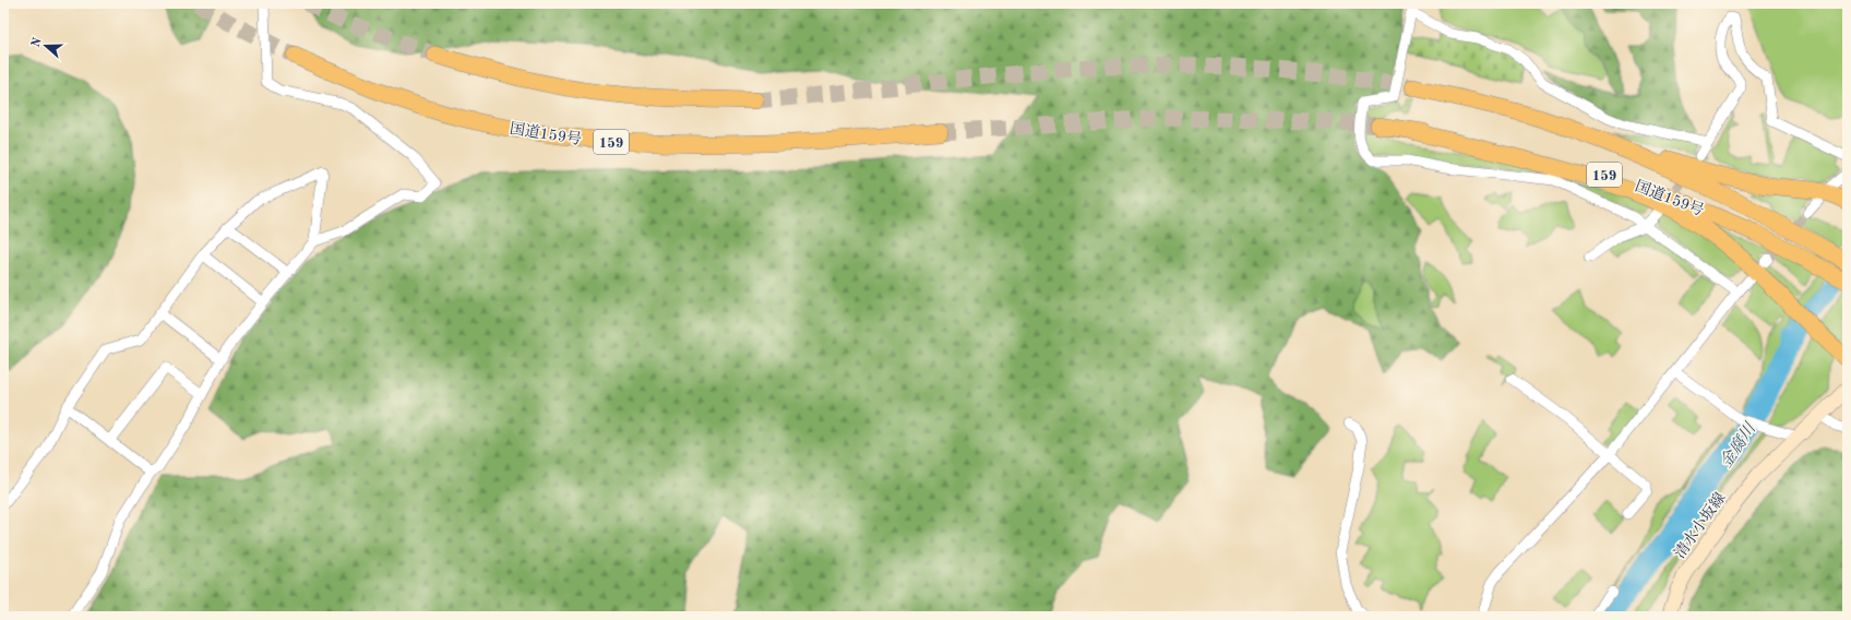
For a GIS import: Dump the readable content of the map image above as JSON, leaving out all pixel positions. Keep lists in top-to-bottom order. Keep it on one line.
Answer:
{"streets":{"highway":["国道159号","159"],"main road":["清水小坂線"]},"crossings":[["国道159号","159"]],"water":["金腐川"],"north":"left"}
